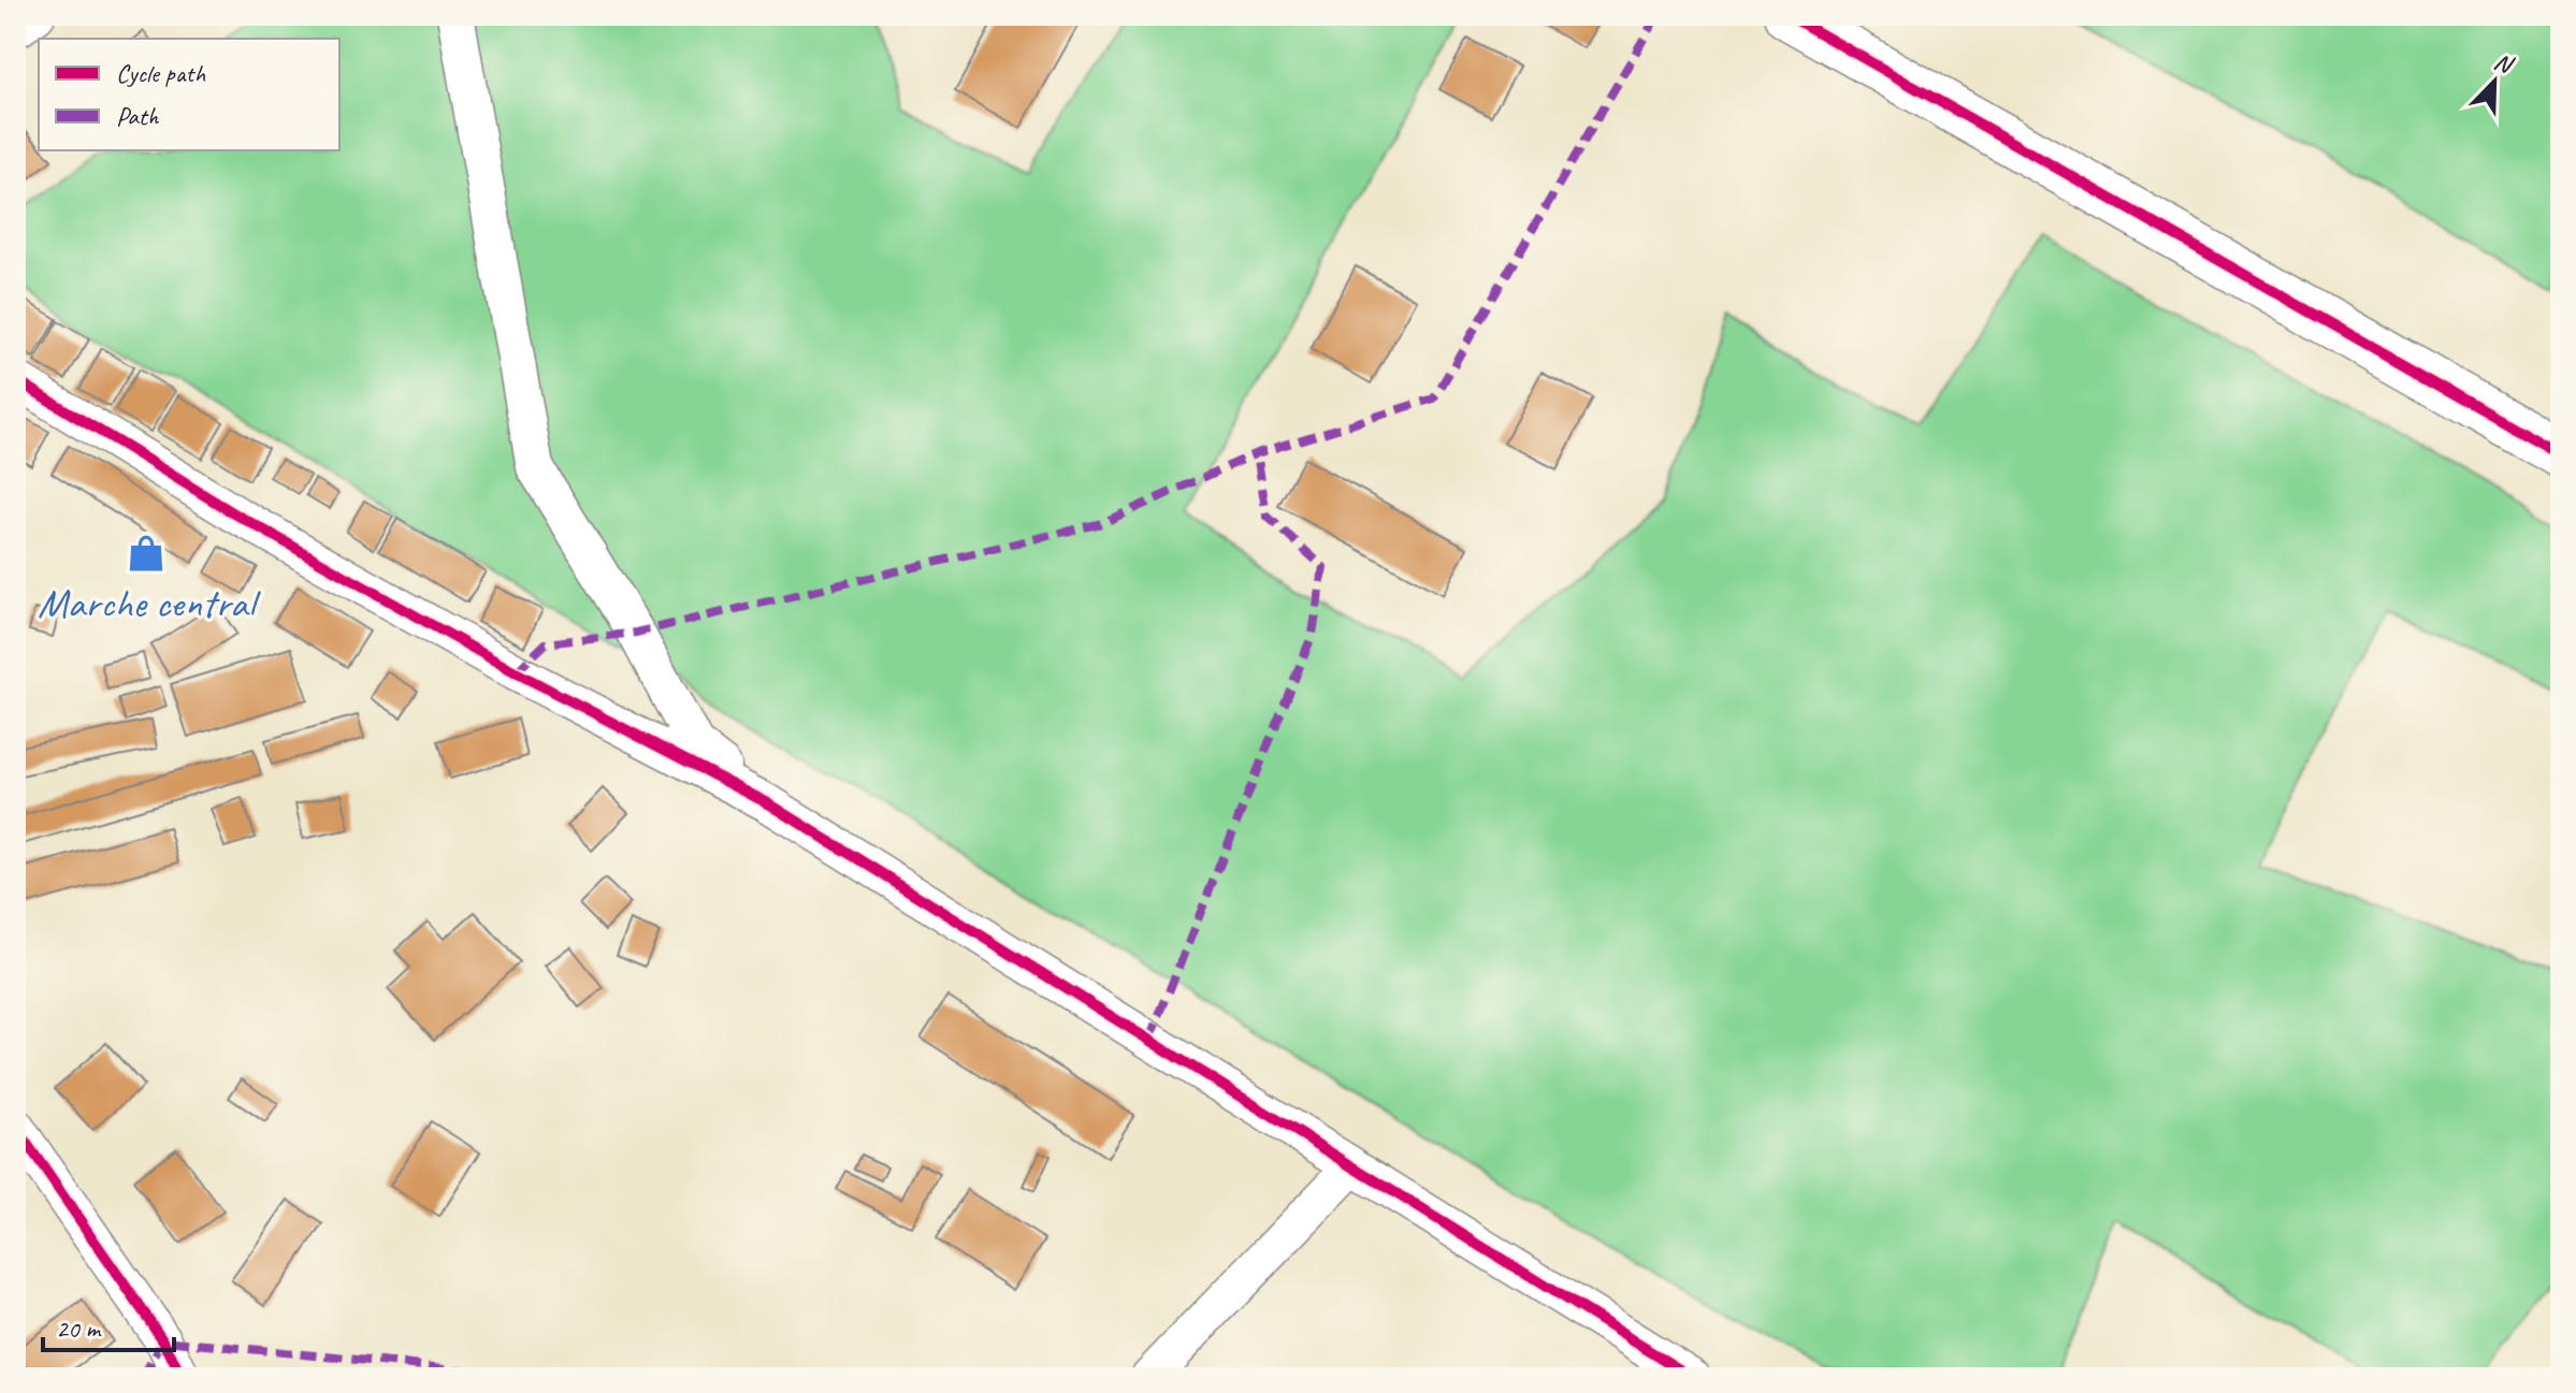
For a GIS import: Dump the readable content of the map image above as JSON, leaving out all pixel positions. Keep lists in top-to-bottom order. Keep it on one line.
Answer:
{"places":{"shop":["Marche central"]},"legend":["Cycle path","Path"],"scale_bar":"20 m","north":"top right"}
